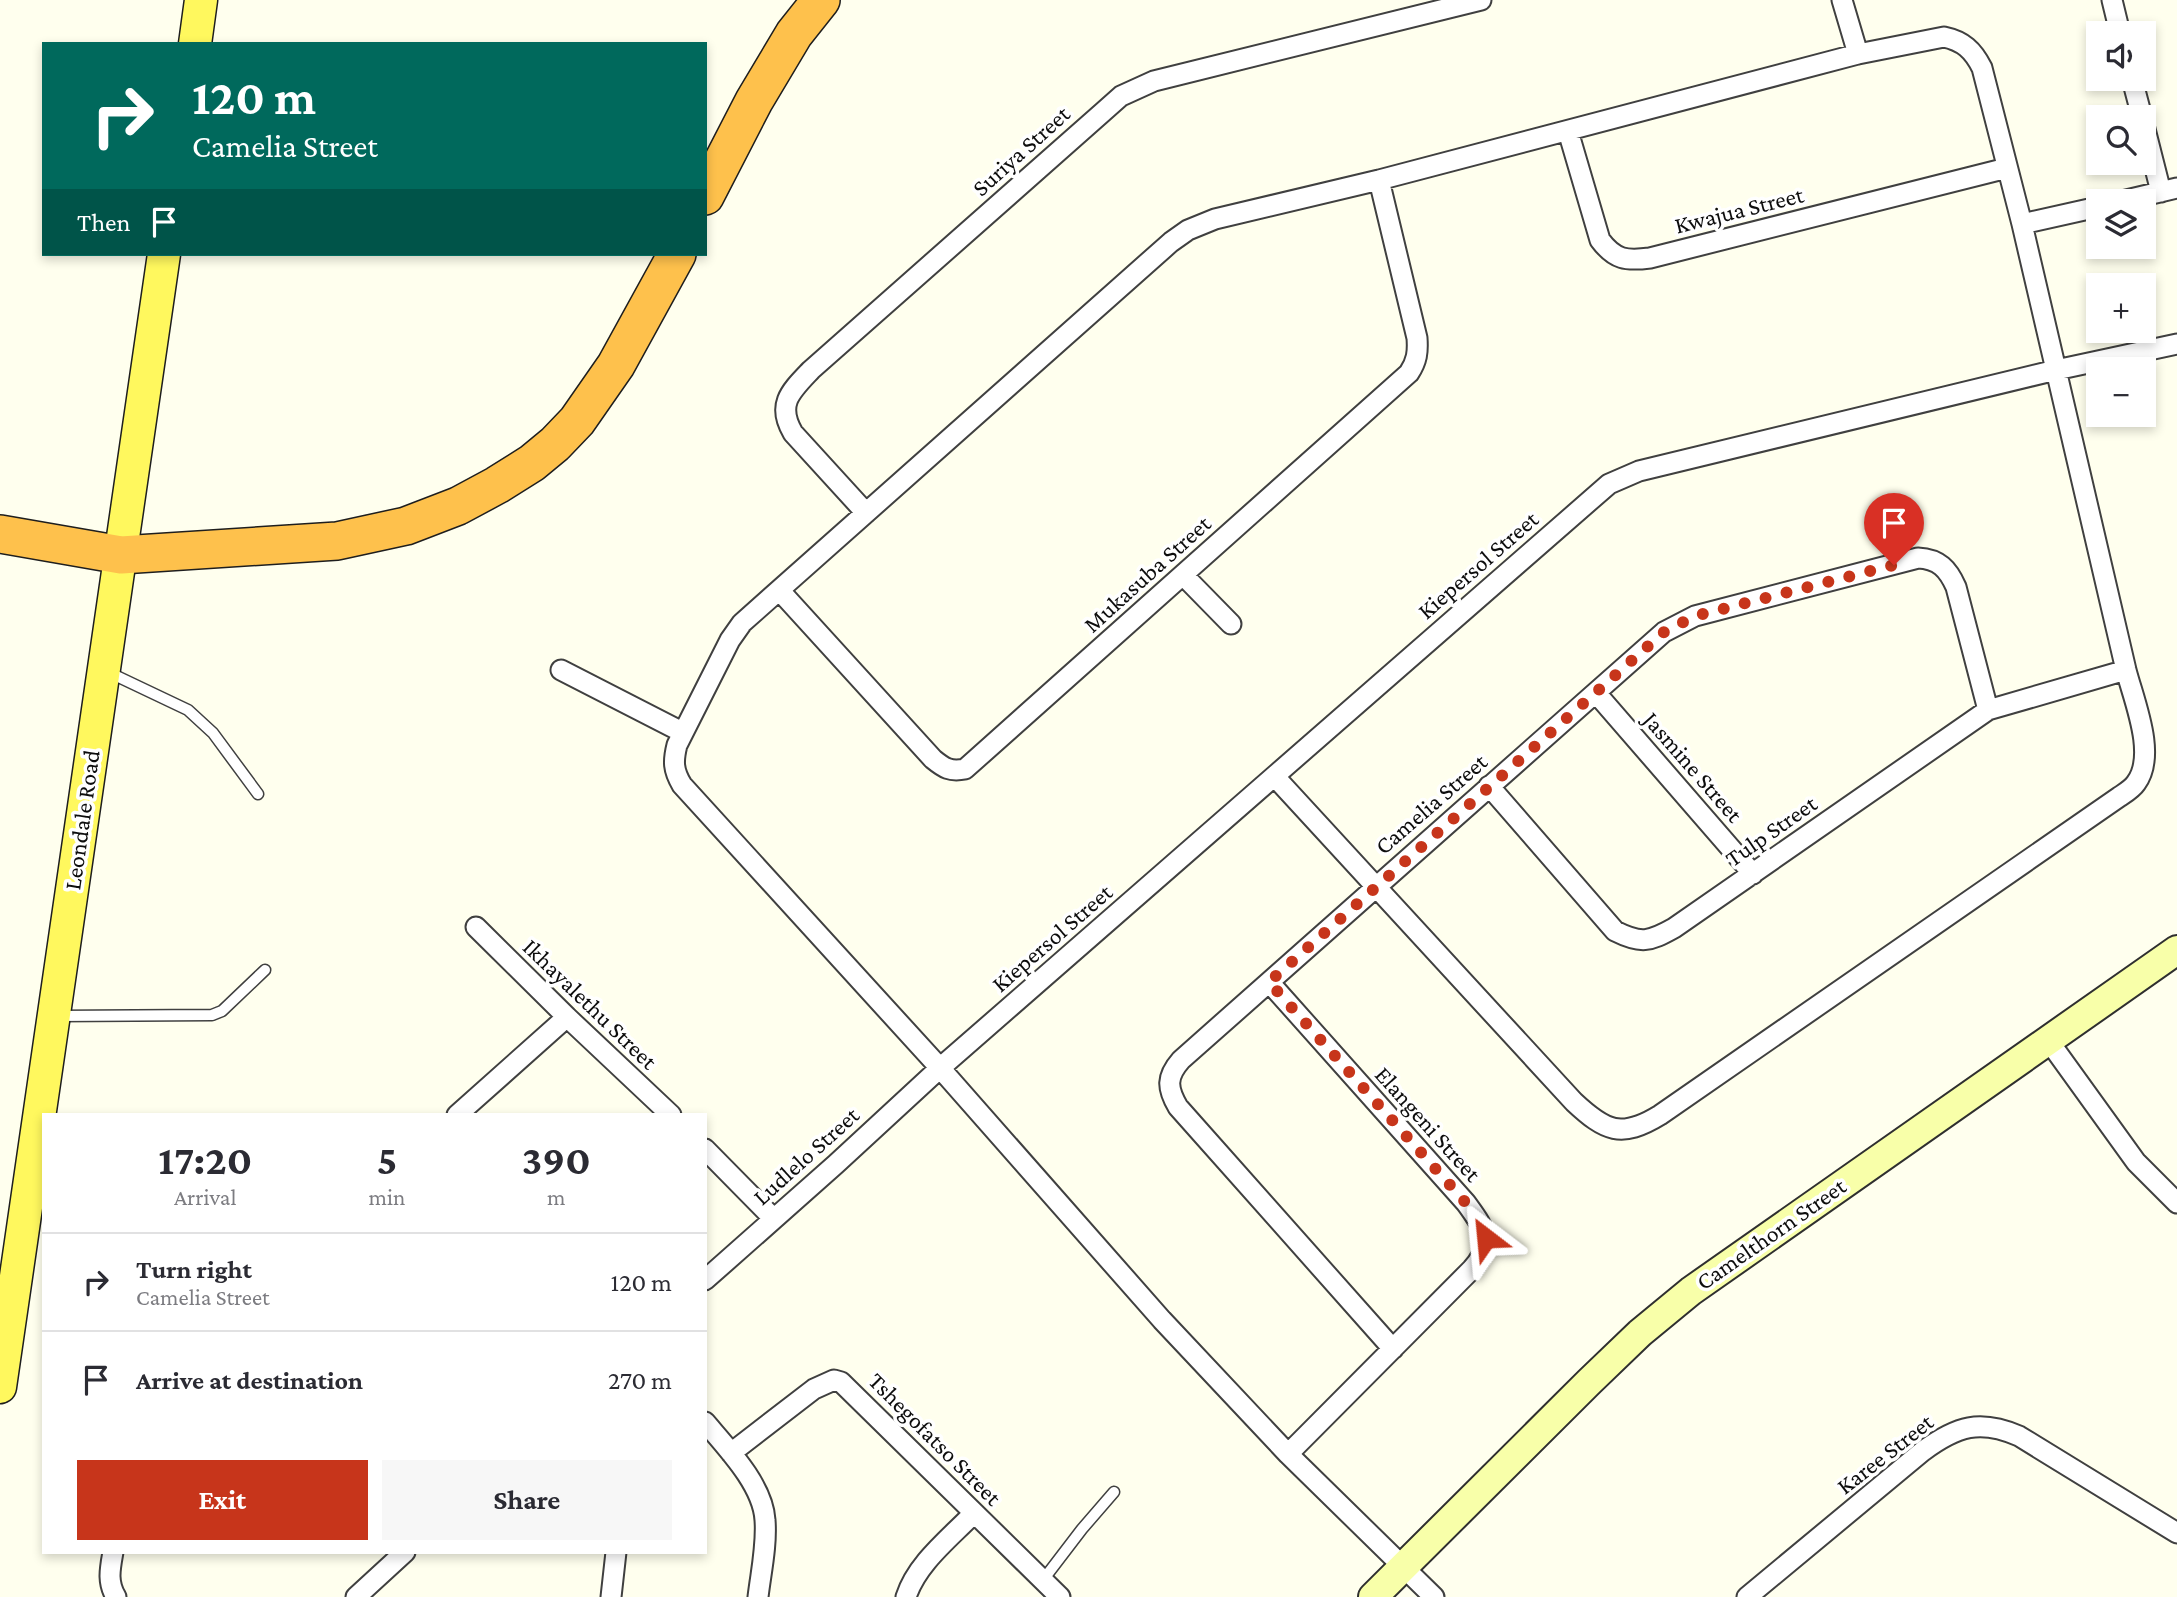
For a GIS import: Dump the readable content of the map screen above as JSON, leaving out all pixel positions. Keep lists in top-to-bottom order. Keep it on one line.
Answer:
{"streets":{"main road":["Leondale Road"],"street":["Suriya Street","Kwajua Street","Kiepersol Street","Mukasuba Street","Jasmine Street","Camelia Street","Tulp Street","Ikhayalethu Street","Elangeni Street","Ludlelo Street","Camelthorn Street","Tshegofatso Street","Karee Street"]},"crossings":[["Kiepersol Street","Ludlelo Street"],["Jasmine Street","Camelia Street"],["Jasmine Street","Tulp Street"],["Camelia Street","Tulp Street"],["Camelia Street","Elangeni Street"]],"page":{"map_buttons":["+","−"],"turn":["120 m","Camelia Street"],"then":"Then","eta":["17:20","Arrival","5","min","390","m"],"list":[{"name":"Turn right","note":"Camelia Street","value":"120 m"},{"name":"Arrive at destination","value":"270 m"}],"buttons":["Exit","Share"]}}
